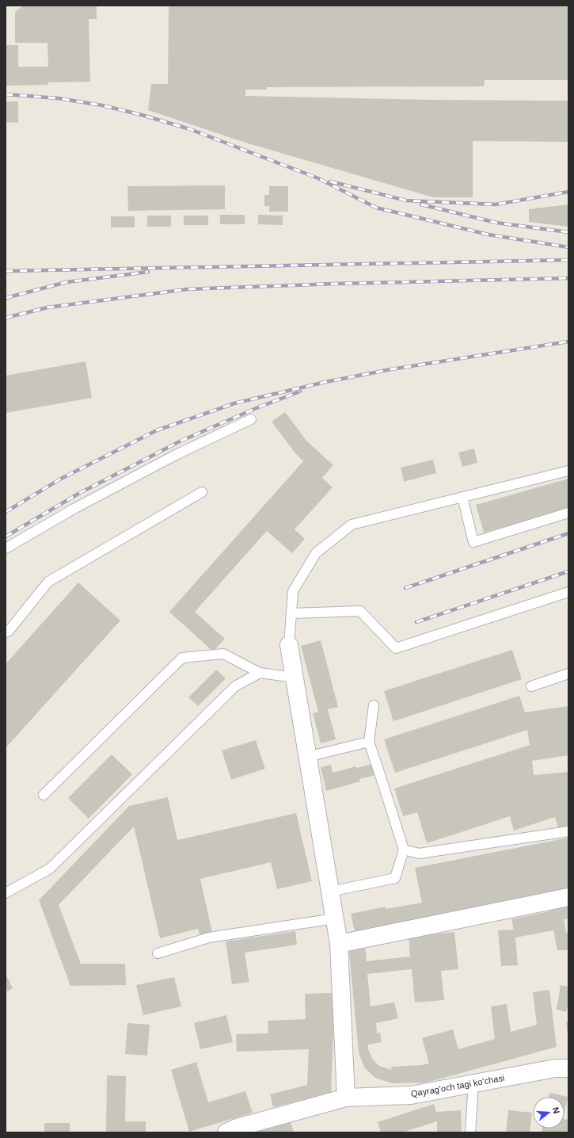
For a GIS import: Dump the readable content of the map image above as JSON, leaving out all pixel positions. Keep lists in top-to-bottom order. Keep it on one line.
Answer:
{"streets":{"street":["Qayragʻoch tagi koʻchasi"]},"north":"right"}
